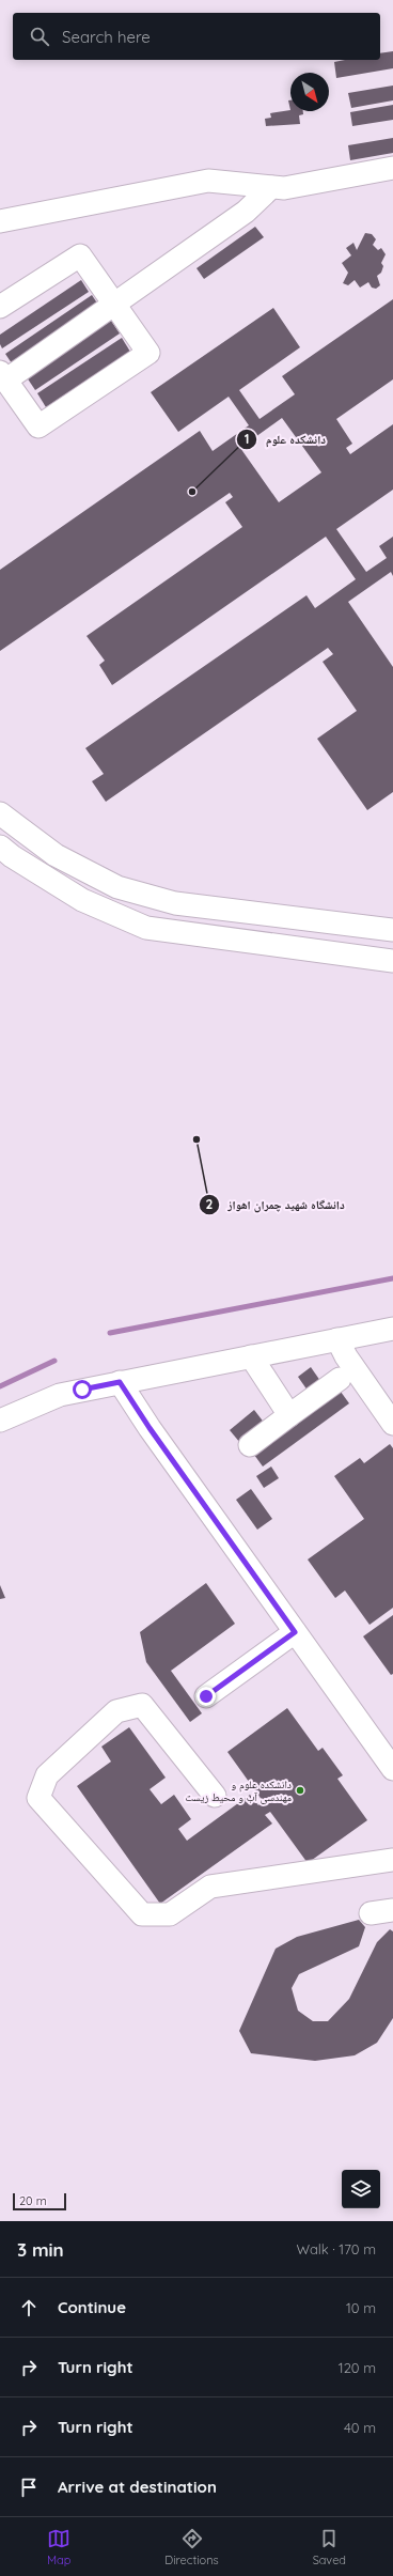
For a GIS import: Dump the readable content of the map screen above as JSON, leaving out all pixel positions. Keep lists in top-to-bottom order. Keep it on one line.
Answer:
{"places":["دانشکده علوم","دانشگاه شهید چمران اهواز","دانشکده علوم و مهندسی آب و محیط زیست"],"scale_bar":"20 m","north":"bottom right","page":{"search":"Search here","scale":"20 m","heading":["3 min","Walk · 170 m"],"list":[["Continue","10 m"],["Turn right","120 m"],["Turn right","40 m"],"Arrive at destination"],"nav":["Map","Directions","Saved"]}}
